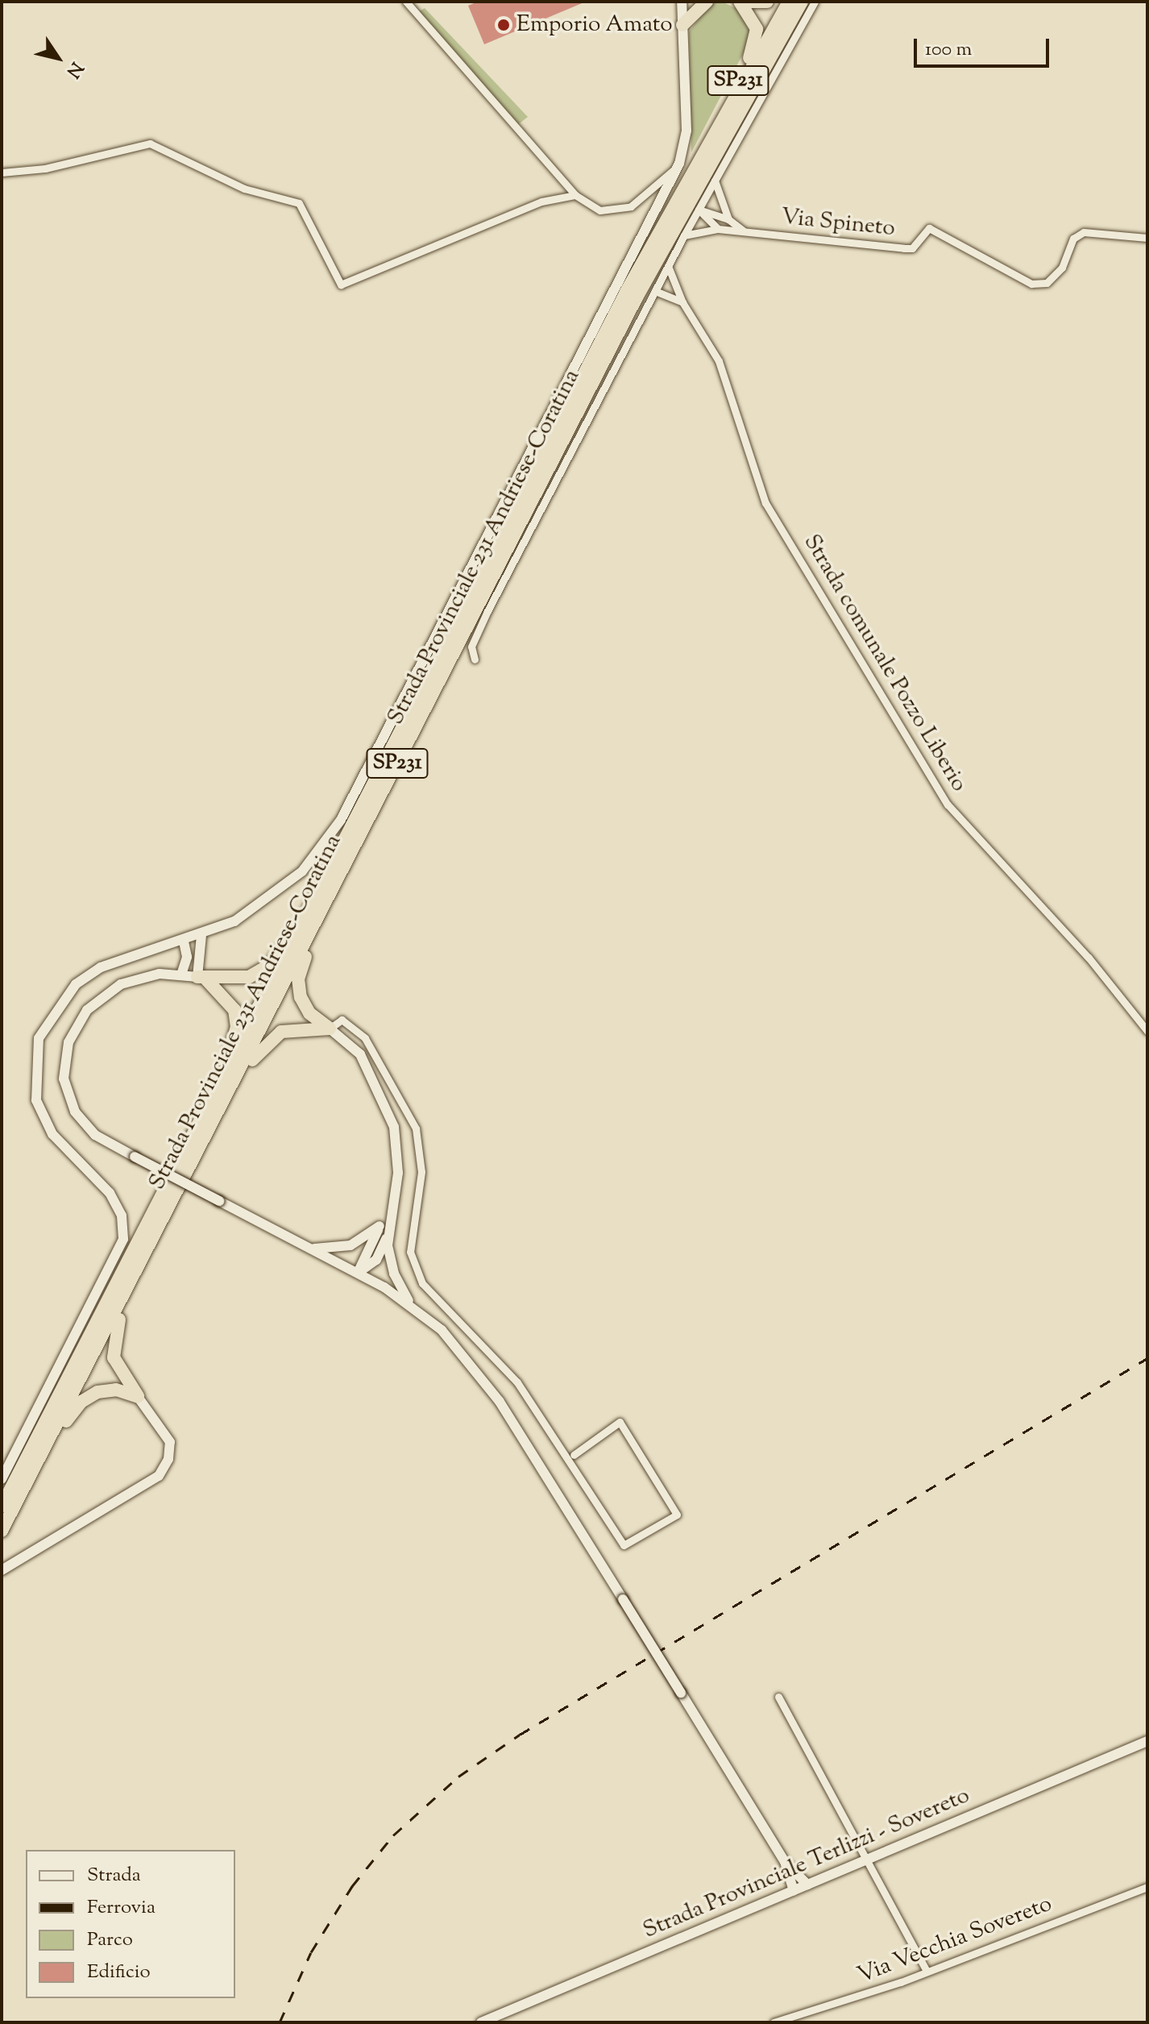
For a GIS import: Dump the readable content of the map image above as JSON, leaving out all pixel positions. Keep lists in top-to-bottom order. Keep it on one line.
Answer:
{"streets":{"highway":["SP231","Strada Provinciale 231 Andriese-Coratina"],"street":["Via Spineto","Strada comunale Pozzo Liberio","Strada Provinciale Terlizzi - Sovereto","Via Vecchia Sovereto"]},"crossings":[["SP231","Strada Provinciale 231 Andriese-Coratina"]],"places":["Emporio Amato"],"legend":["Strada","Ferrovia","Parco","Edificio"],"scale_bar":"100 m","north":"bottom right"}
